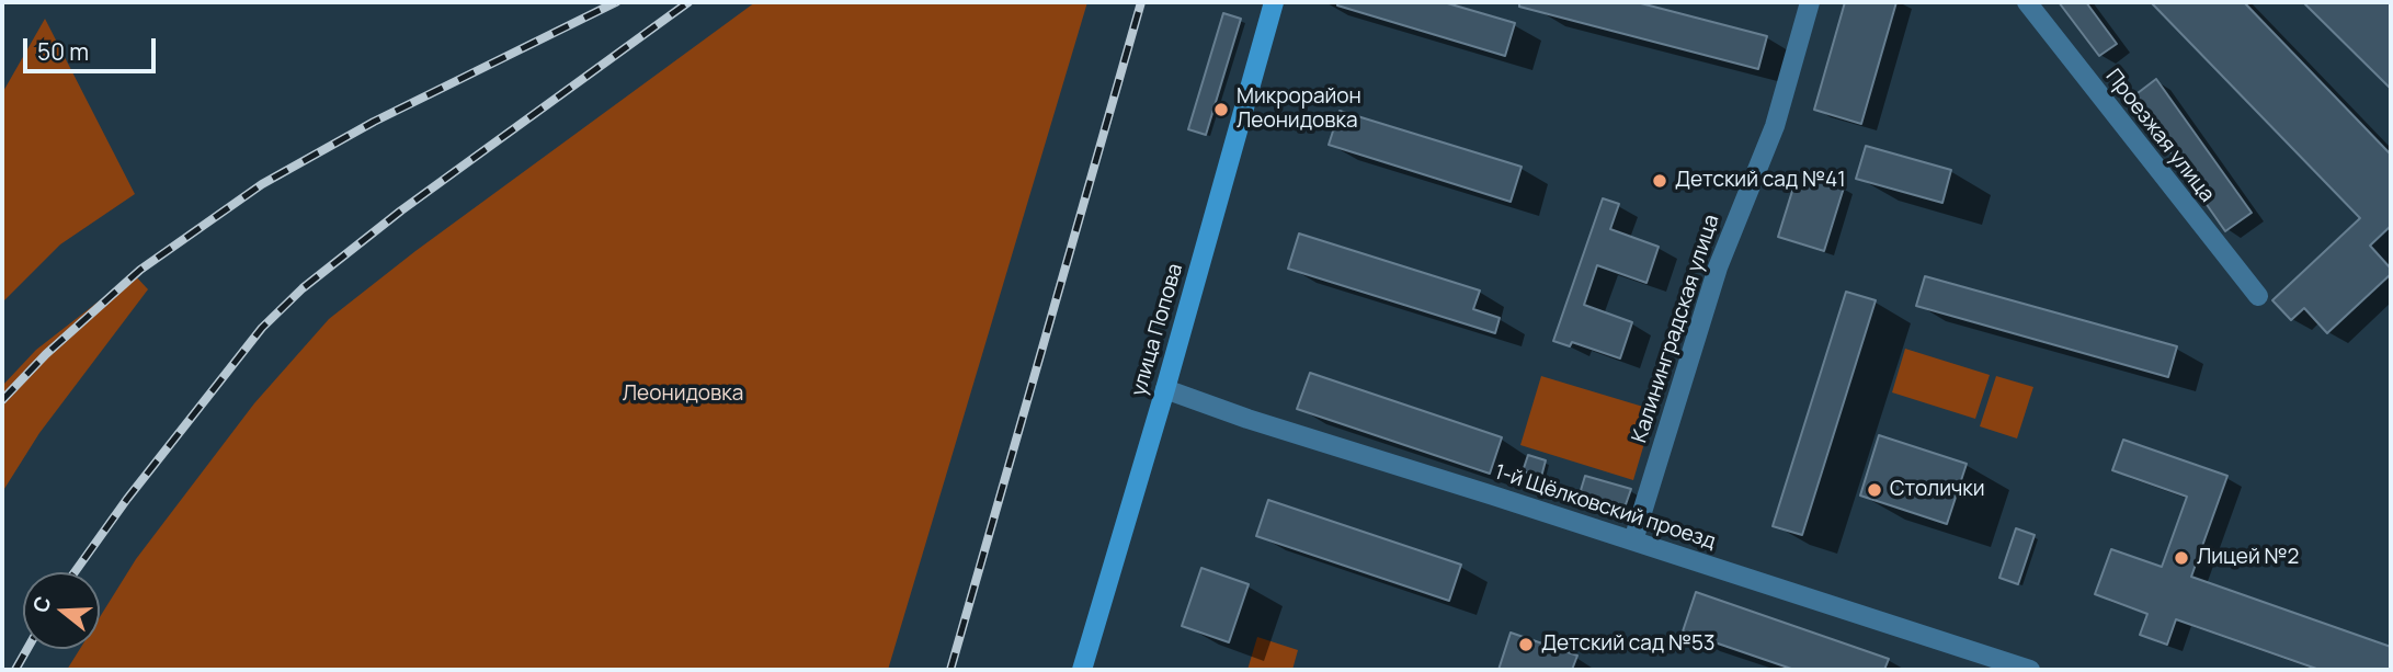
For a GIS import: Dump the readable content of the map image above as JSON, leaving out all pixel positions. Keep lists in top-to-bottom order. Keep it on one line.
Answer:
{"streets":{"street":["Проезжая улица","Калининградская улица","улица Попова","1-й Щёлковский проезд"]},"crossings":[["Калининградская улица","1-й Щёлковский проезд"],["улица Попова","1-й Щёлковский проезд"]],"parks":["Леонидовка"],"places":["Микрорайон Леонидовка","Детский сад №41","Столички","Лицей №2","Детский сад №53"],"scale_bar":"50 m","north":"left"}
